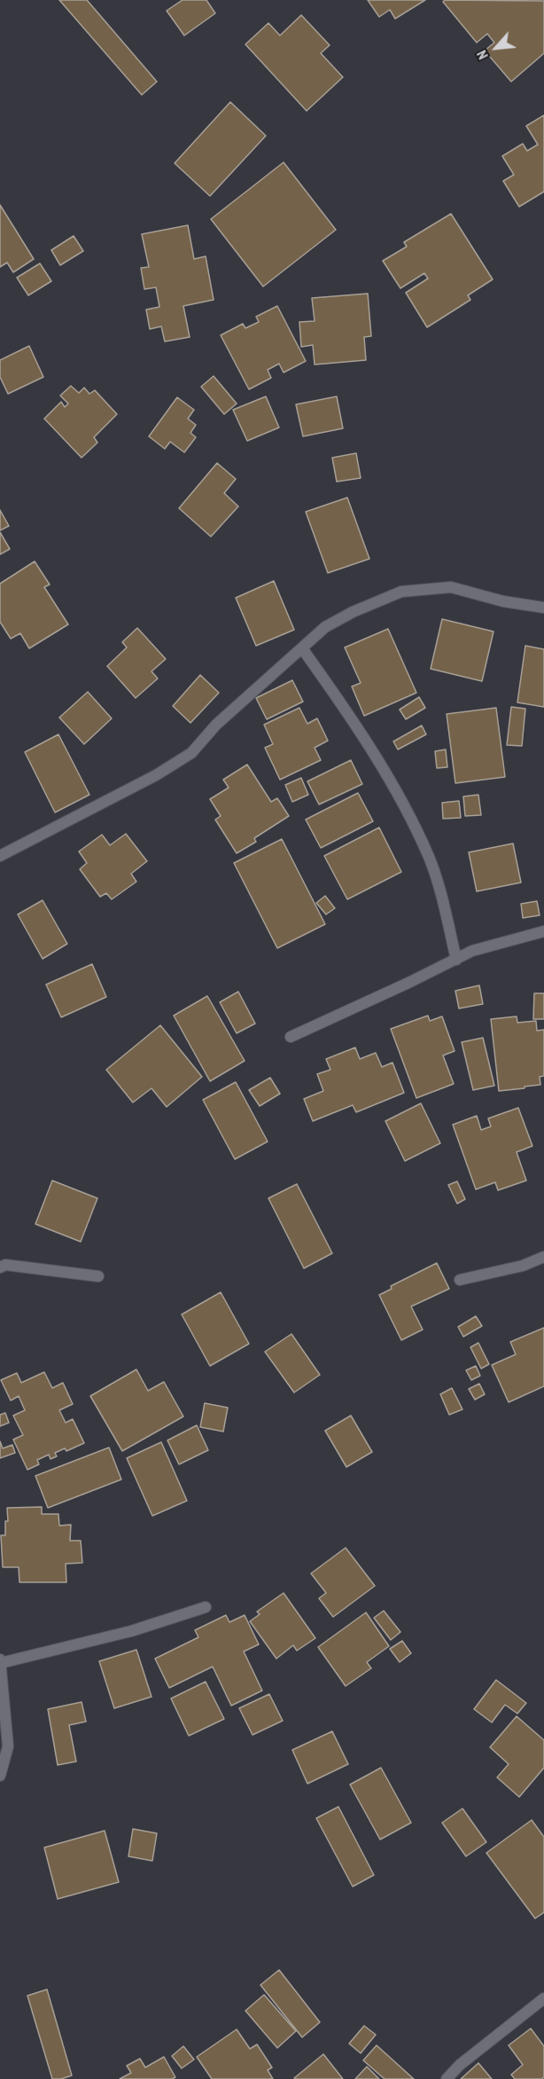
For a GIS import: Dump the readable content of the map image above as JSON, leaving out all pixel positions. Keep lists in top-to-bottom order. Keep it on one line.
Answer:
{"north":"bottom left"}
